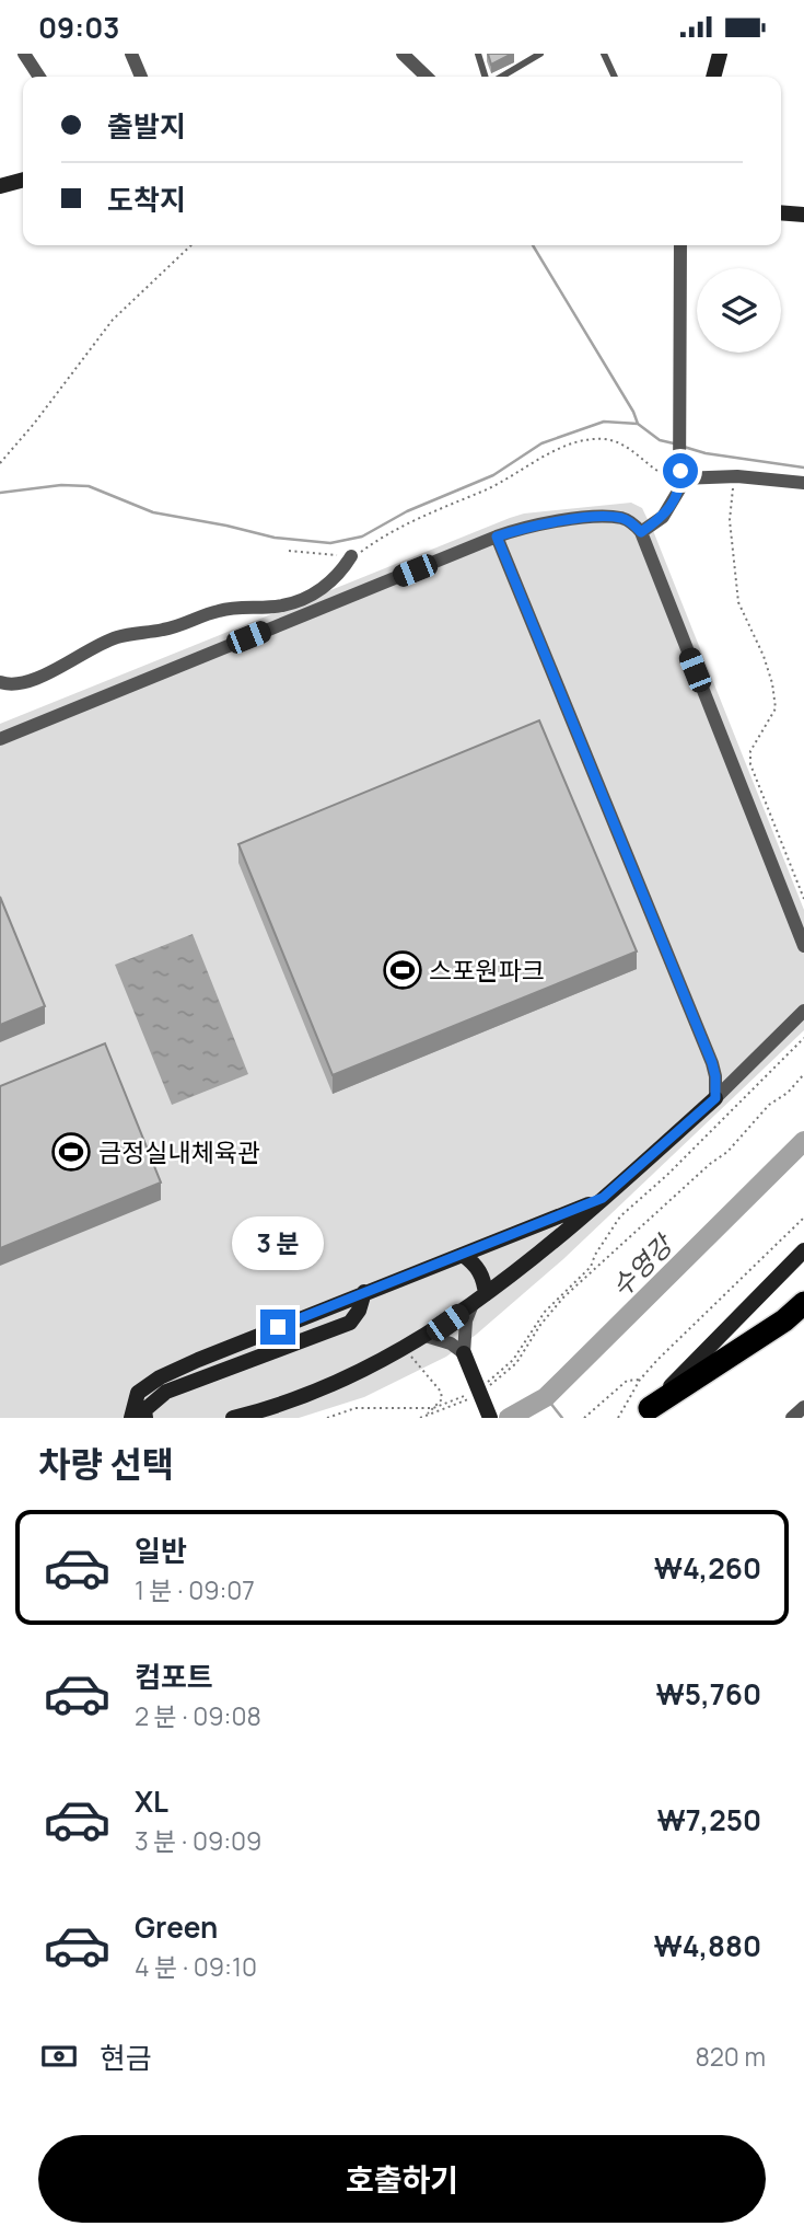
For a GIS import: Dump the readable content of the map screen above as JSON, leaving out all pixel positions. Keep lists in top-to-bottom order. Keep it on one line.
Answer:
{"water":["수영강"],"places":{"sports":["스포원파크","금정실내체육관"]},"page":{"status":"09:03","banner":["출발지","도착지"],"bubble":"3 분","heading":"차량 선택","list":[{"name":"일반","note":"1 분 · 09:07","value":"₩4,260"},{"name":"컴포트","note":"2 분 · 09:08","value":"₩5,760"},{"name":"XL","note":"3 분 · 09:09","value":"₩7,250"},{"name":"Green","note":"4 분 · 09:10","value":"₩4,880"}],"pay":["현금","820 m"],"buttons":"호출하기"}}
